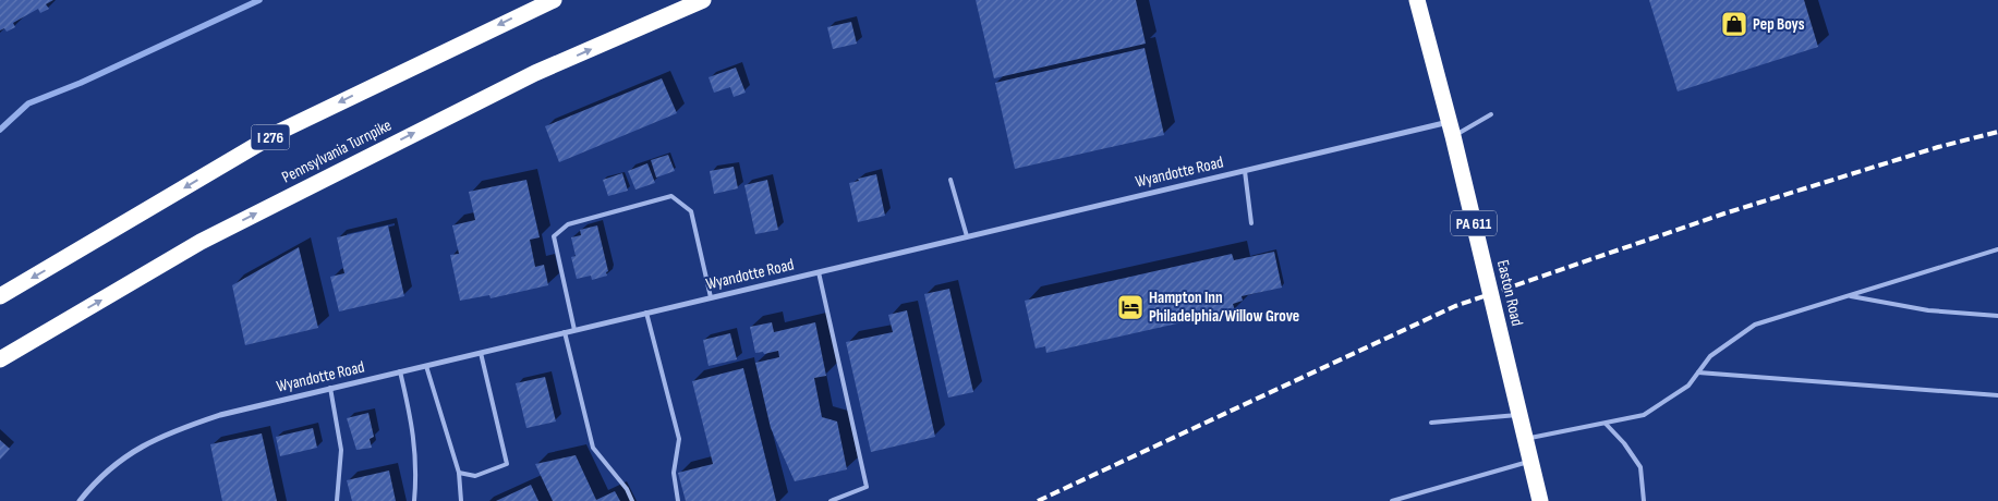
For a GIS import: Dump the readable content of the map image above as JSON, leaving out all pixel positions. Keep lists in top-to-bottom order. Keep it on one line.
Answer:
{"streets":{"highway":["I 276","Pennsylvania Turnpike","PA 611","Easton Road"],"street":["Wyandotte Road"]},"crossings":[["Wyandotte Road","Easton Road"]],"places":{"shop":["Pep Boys"],"hotel":["Hampton Inn Philadelphia/Willow Grove"]}}
